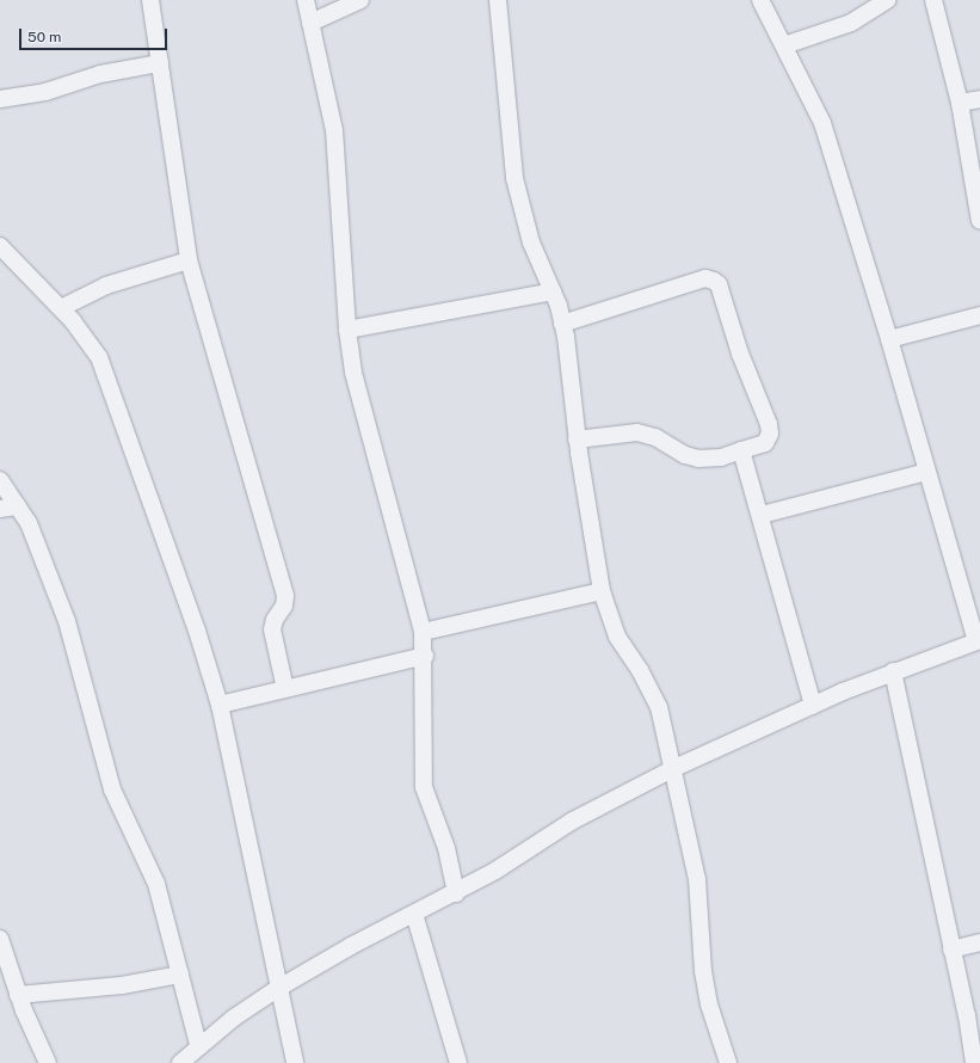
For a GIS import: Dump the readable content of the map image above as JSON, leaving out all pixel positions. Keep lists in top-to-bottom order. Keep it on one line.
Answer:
{"scale_bar":"50 m"}
